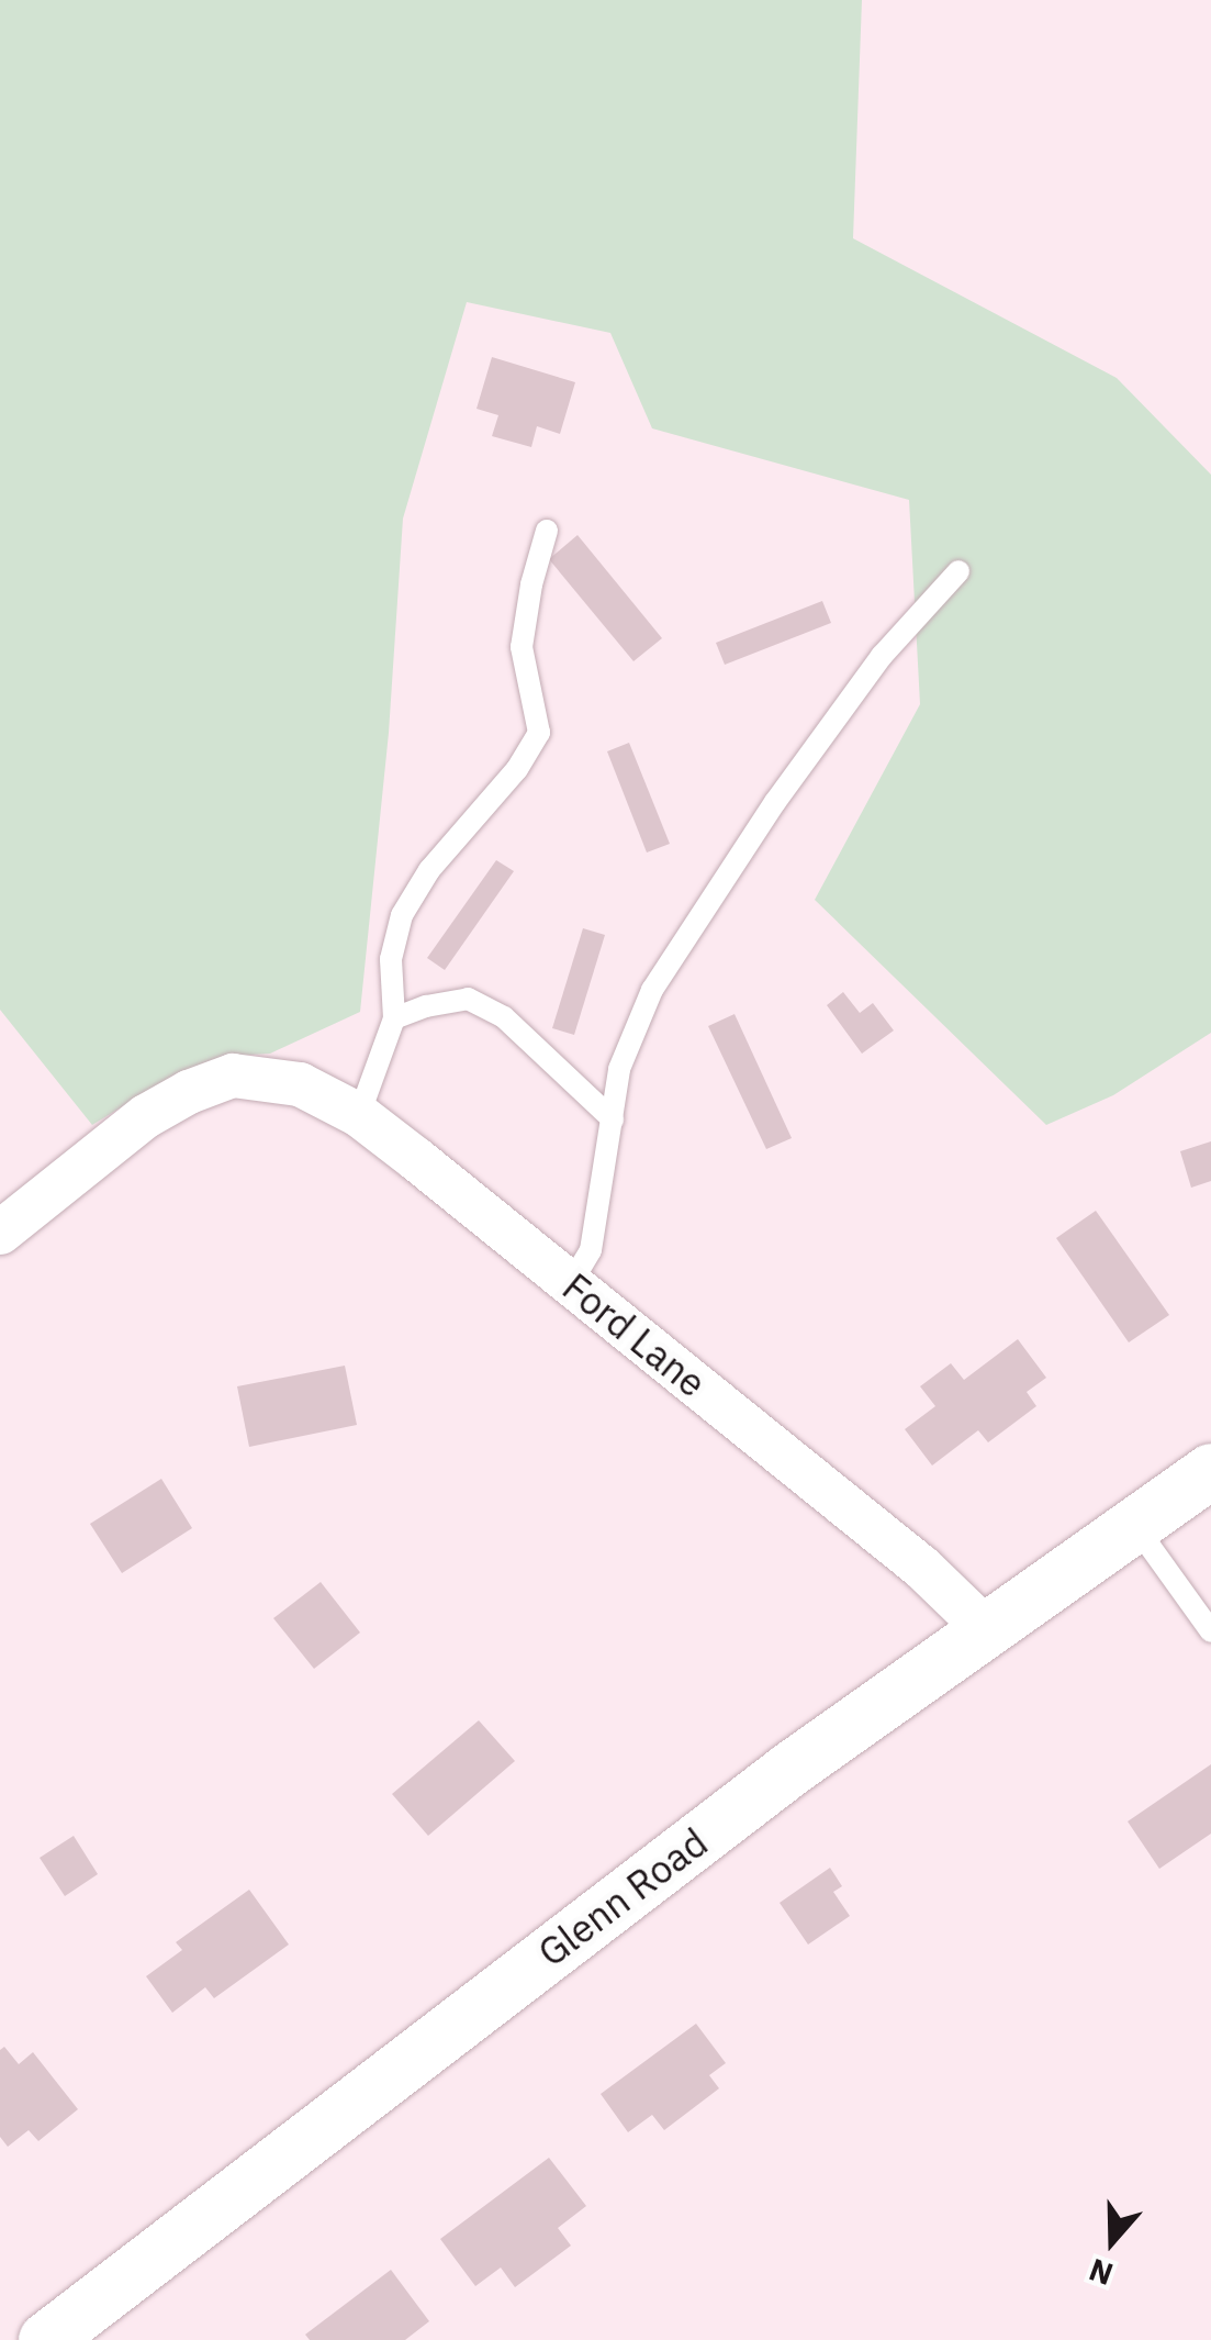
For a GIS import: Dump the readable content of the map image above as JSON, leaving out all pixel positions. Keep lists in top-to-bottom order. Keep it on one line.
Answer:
{"streets":{"street":["Ford Lane","Glenn Road"]},"crossings":[["Ford Lane","Glenn Road"]],"north":"bottom"}
